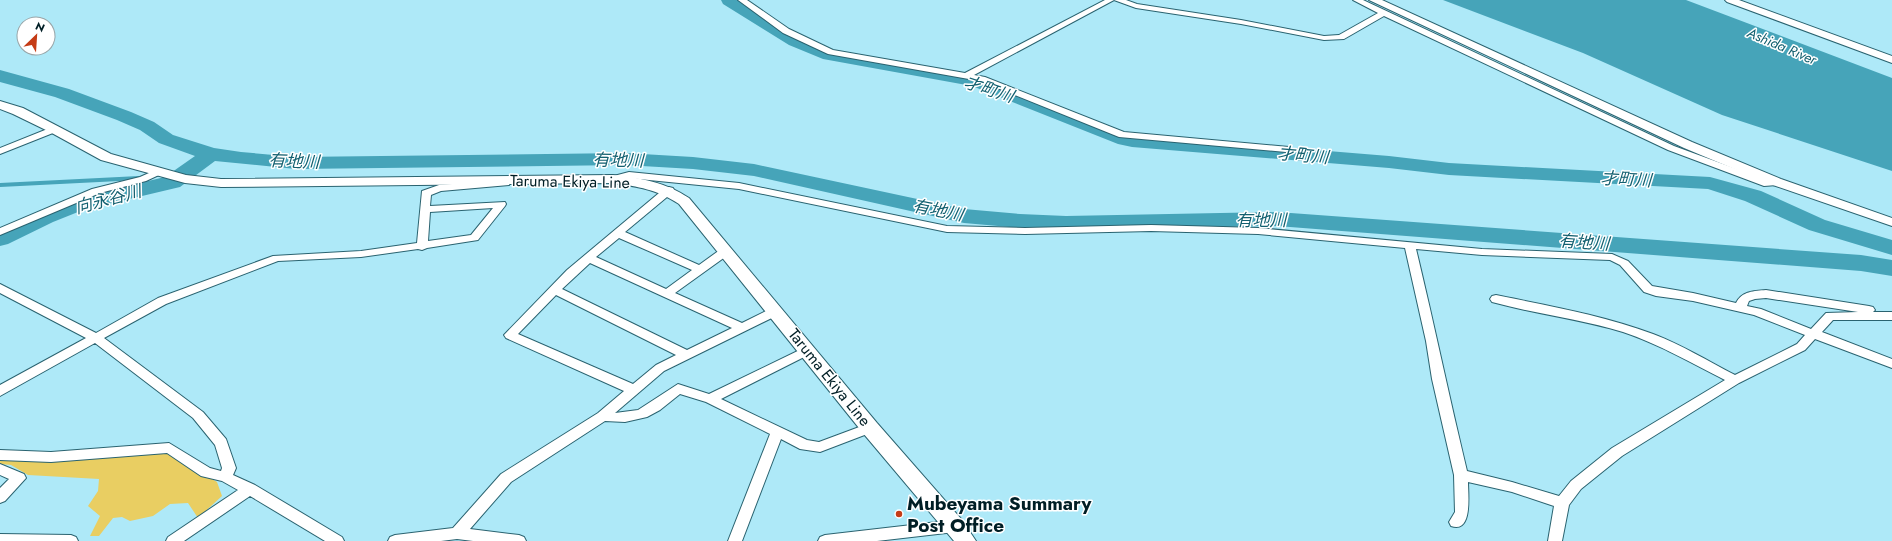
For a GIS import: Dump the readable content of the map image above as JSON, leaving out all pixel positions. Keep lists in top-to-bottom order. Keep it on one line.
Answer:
{"streets":{"main road":["Taruma Ekiya Line"]},"water":["Ashida River","才町川","有地川","向永谷川"],"places":["Mubeyama Summary Post Office"],"north":"top right"}
